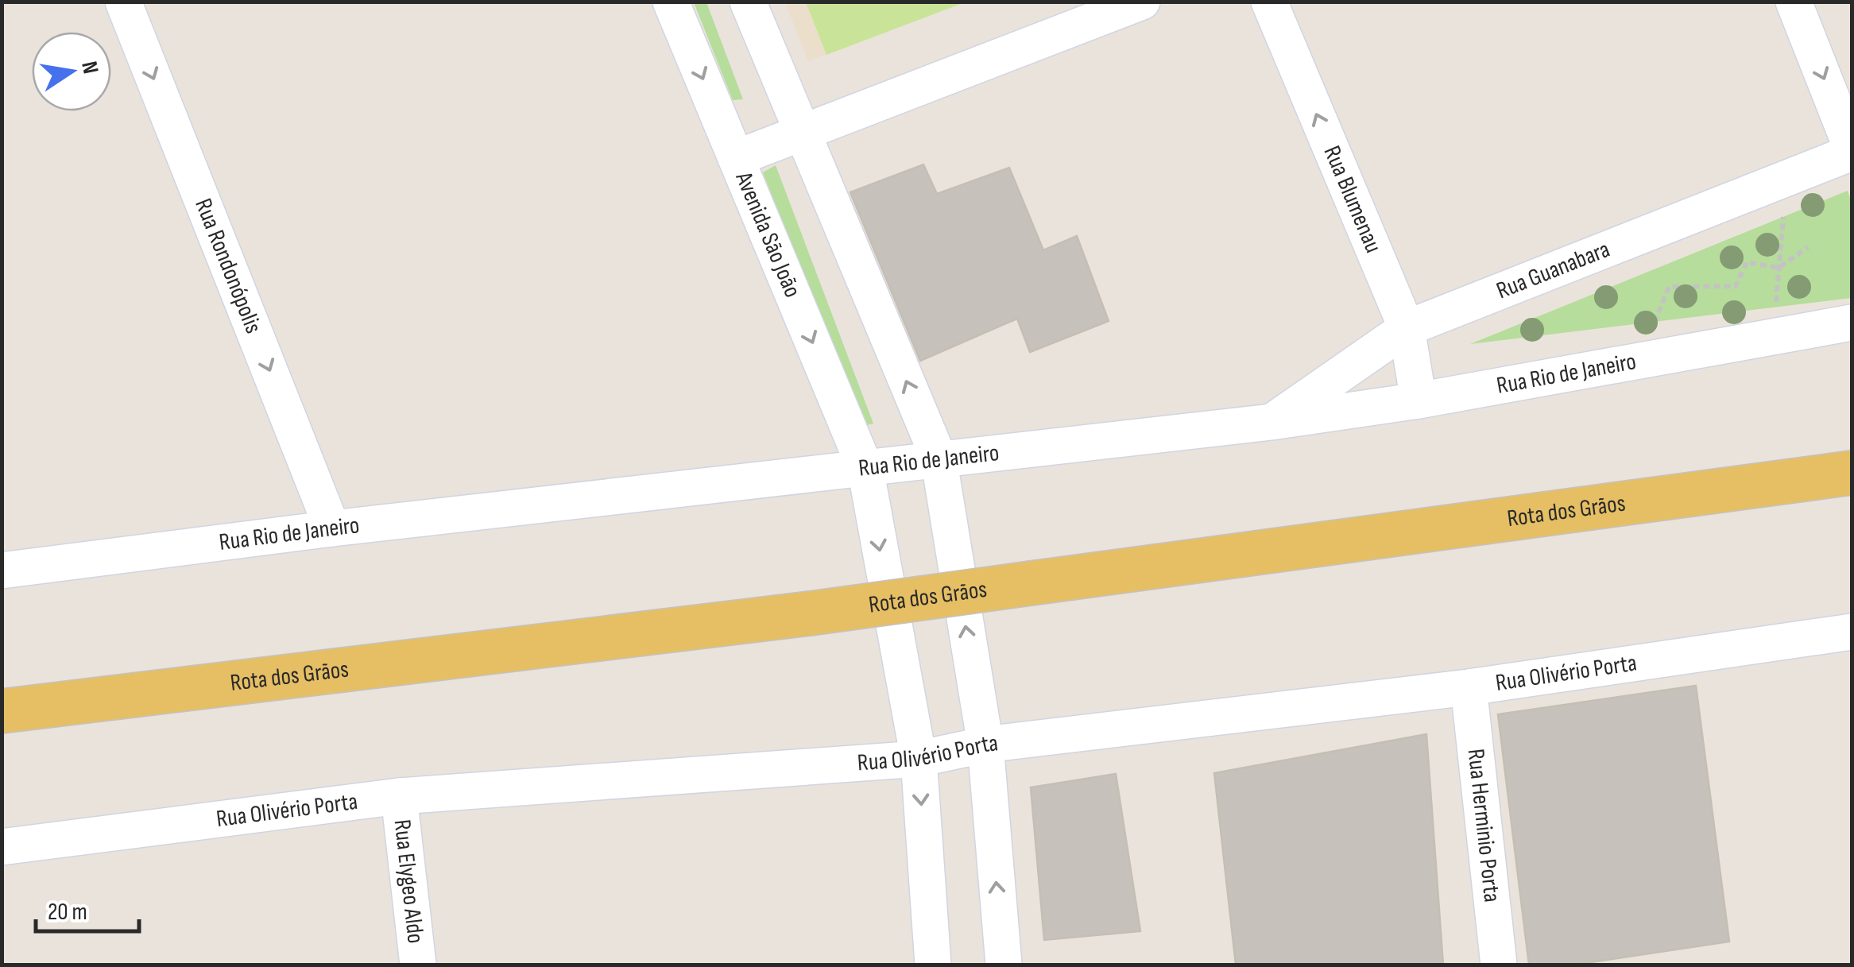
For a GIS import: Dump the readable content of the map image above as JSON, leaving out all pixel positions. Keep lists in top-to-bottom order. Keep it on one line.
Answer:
{"streets":{"main road":["Rota dos Grãos"],"street":["Rua Blumenau","Avenida São João","Rua Rondonópolis","Rua Guanabara","Rua Rio de Janeiro","Rua Olivério Porta","Rua Herminio Porta","Rua Elygeo Aldo"]},"crossings":[["Rua Blumenau","Rua Guanabara"],["Rua Blumenau","Rua Rio de Janeiro"],["Avenida São João","Rua Rio de Janeiro"],["Avenida São João","Rua Olivério Porta"],["Rua Rondonópolis","Rua Rio de Janeiro"],["Rua Guanabara","Rua Rio de Janeiro"],["Rua Olivério Porta","Rua Herminio Porta"],["Rua Olivério Porta","Rua Elygeo Aldo"]],"one_way":["Rua Blumenau","Rua Rondonópolis"],"scale_bar":"20 m","north":"right"}
